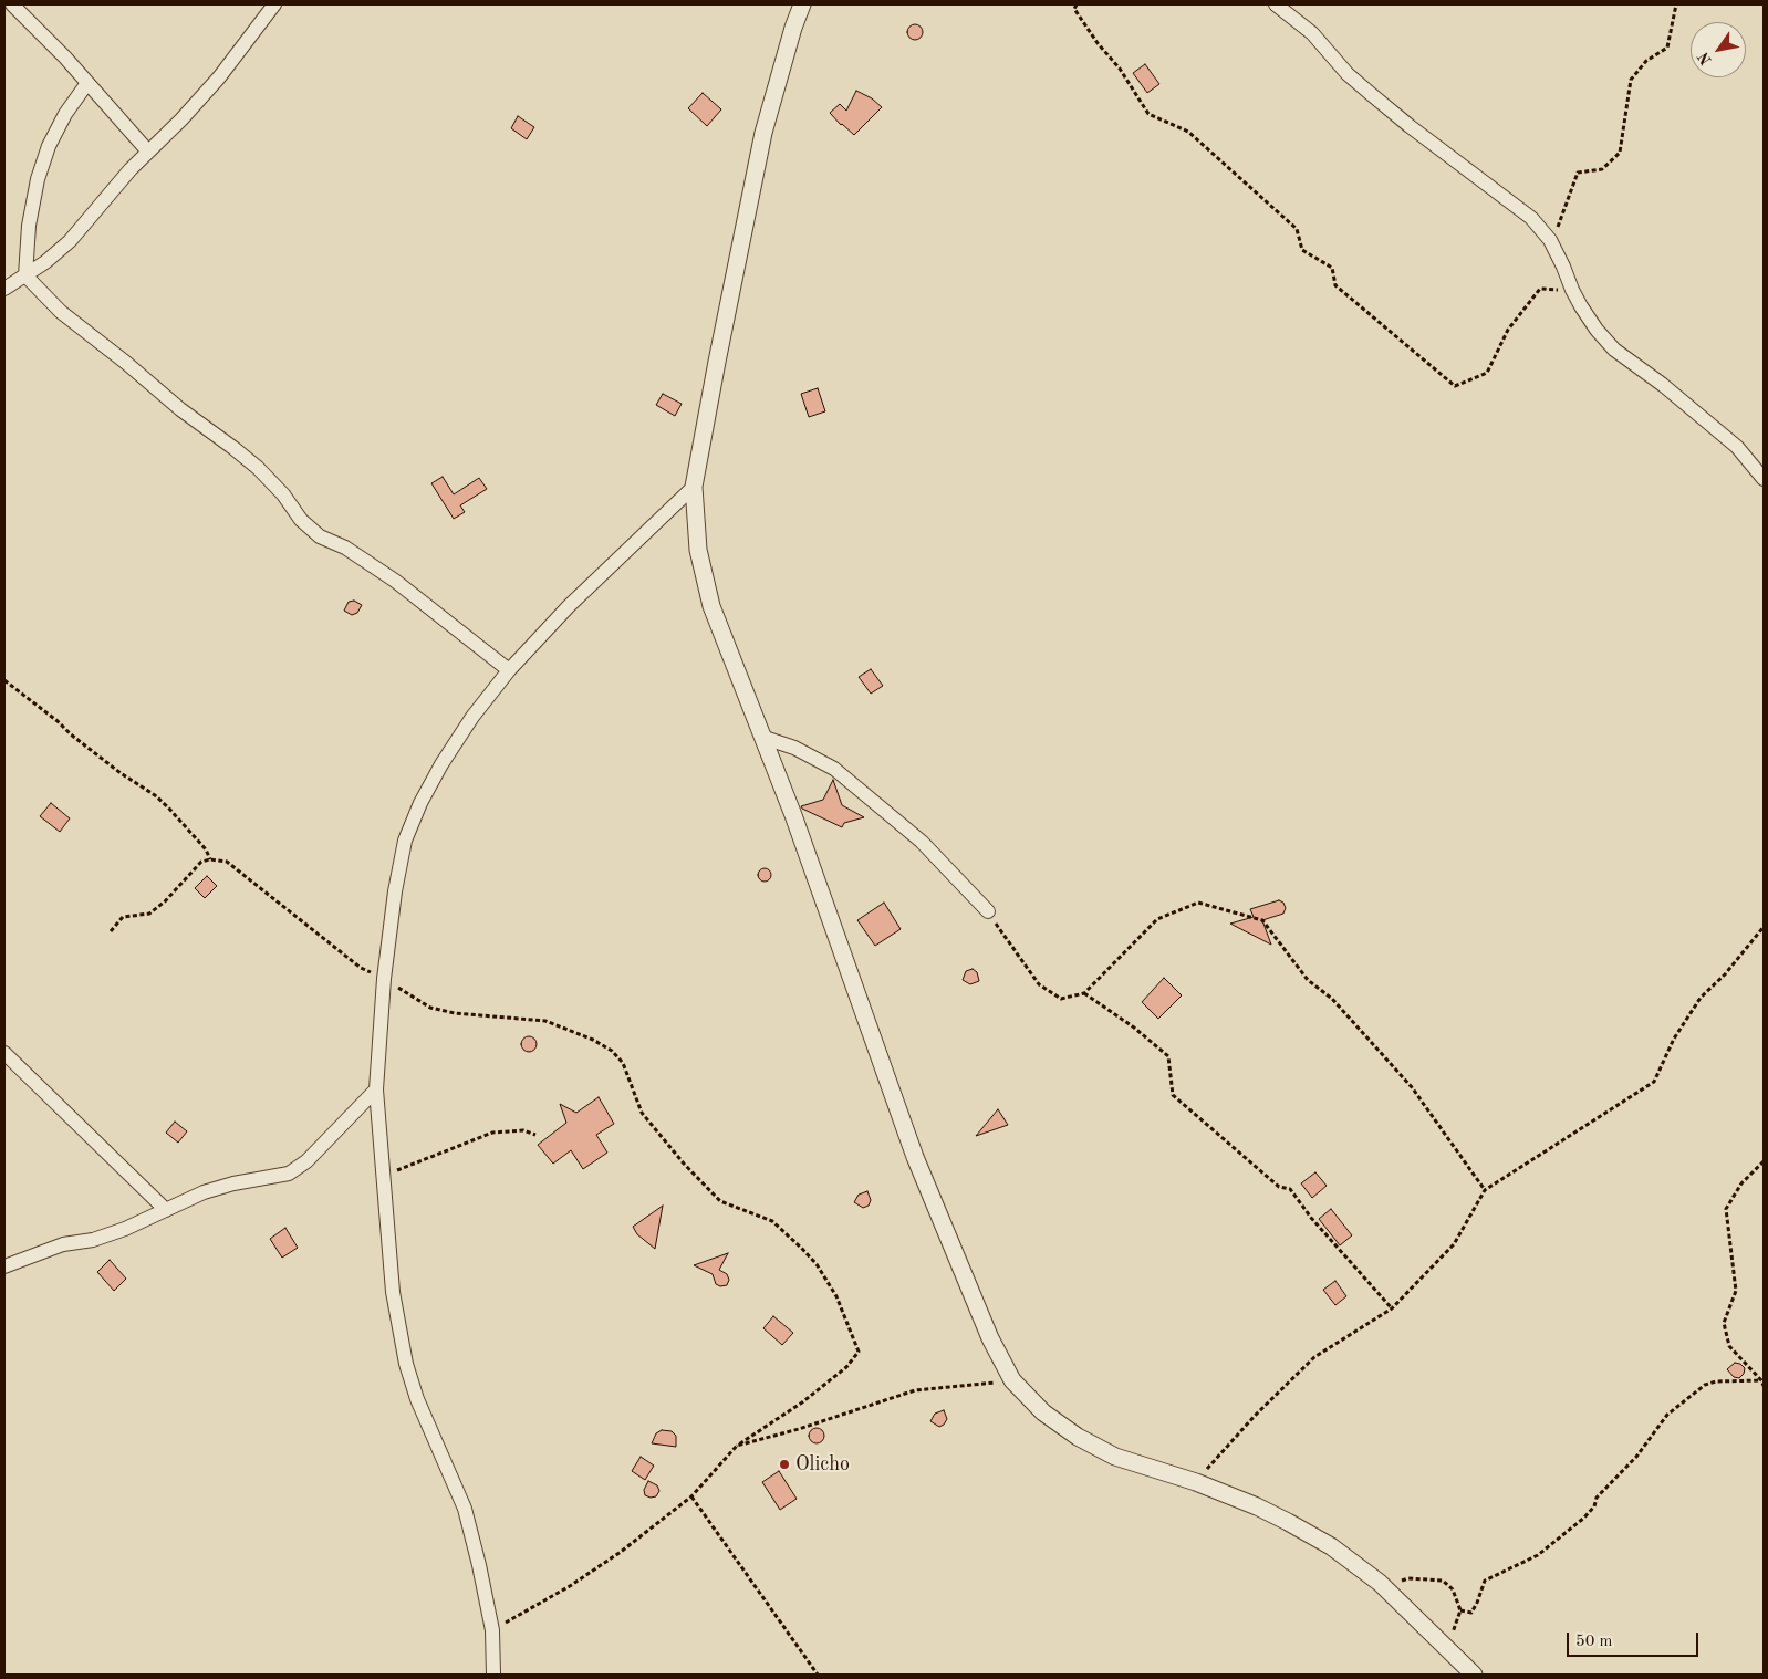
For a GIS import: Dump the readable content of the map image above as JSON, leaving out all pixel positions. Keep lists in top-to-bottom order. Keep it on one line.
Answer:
{"places":["Olicho"],"scale_bar":"50 m","north":"bottom left"}
